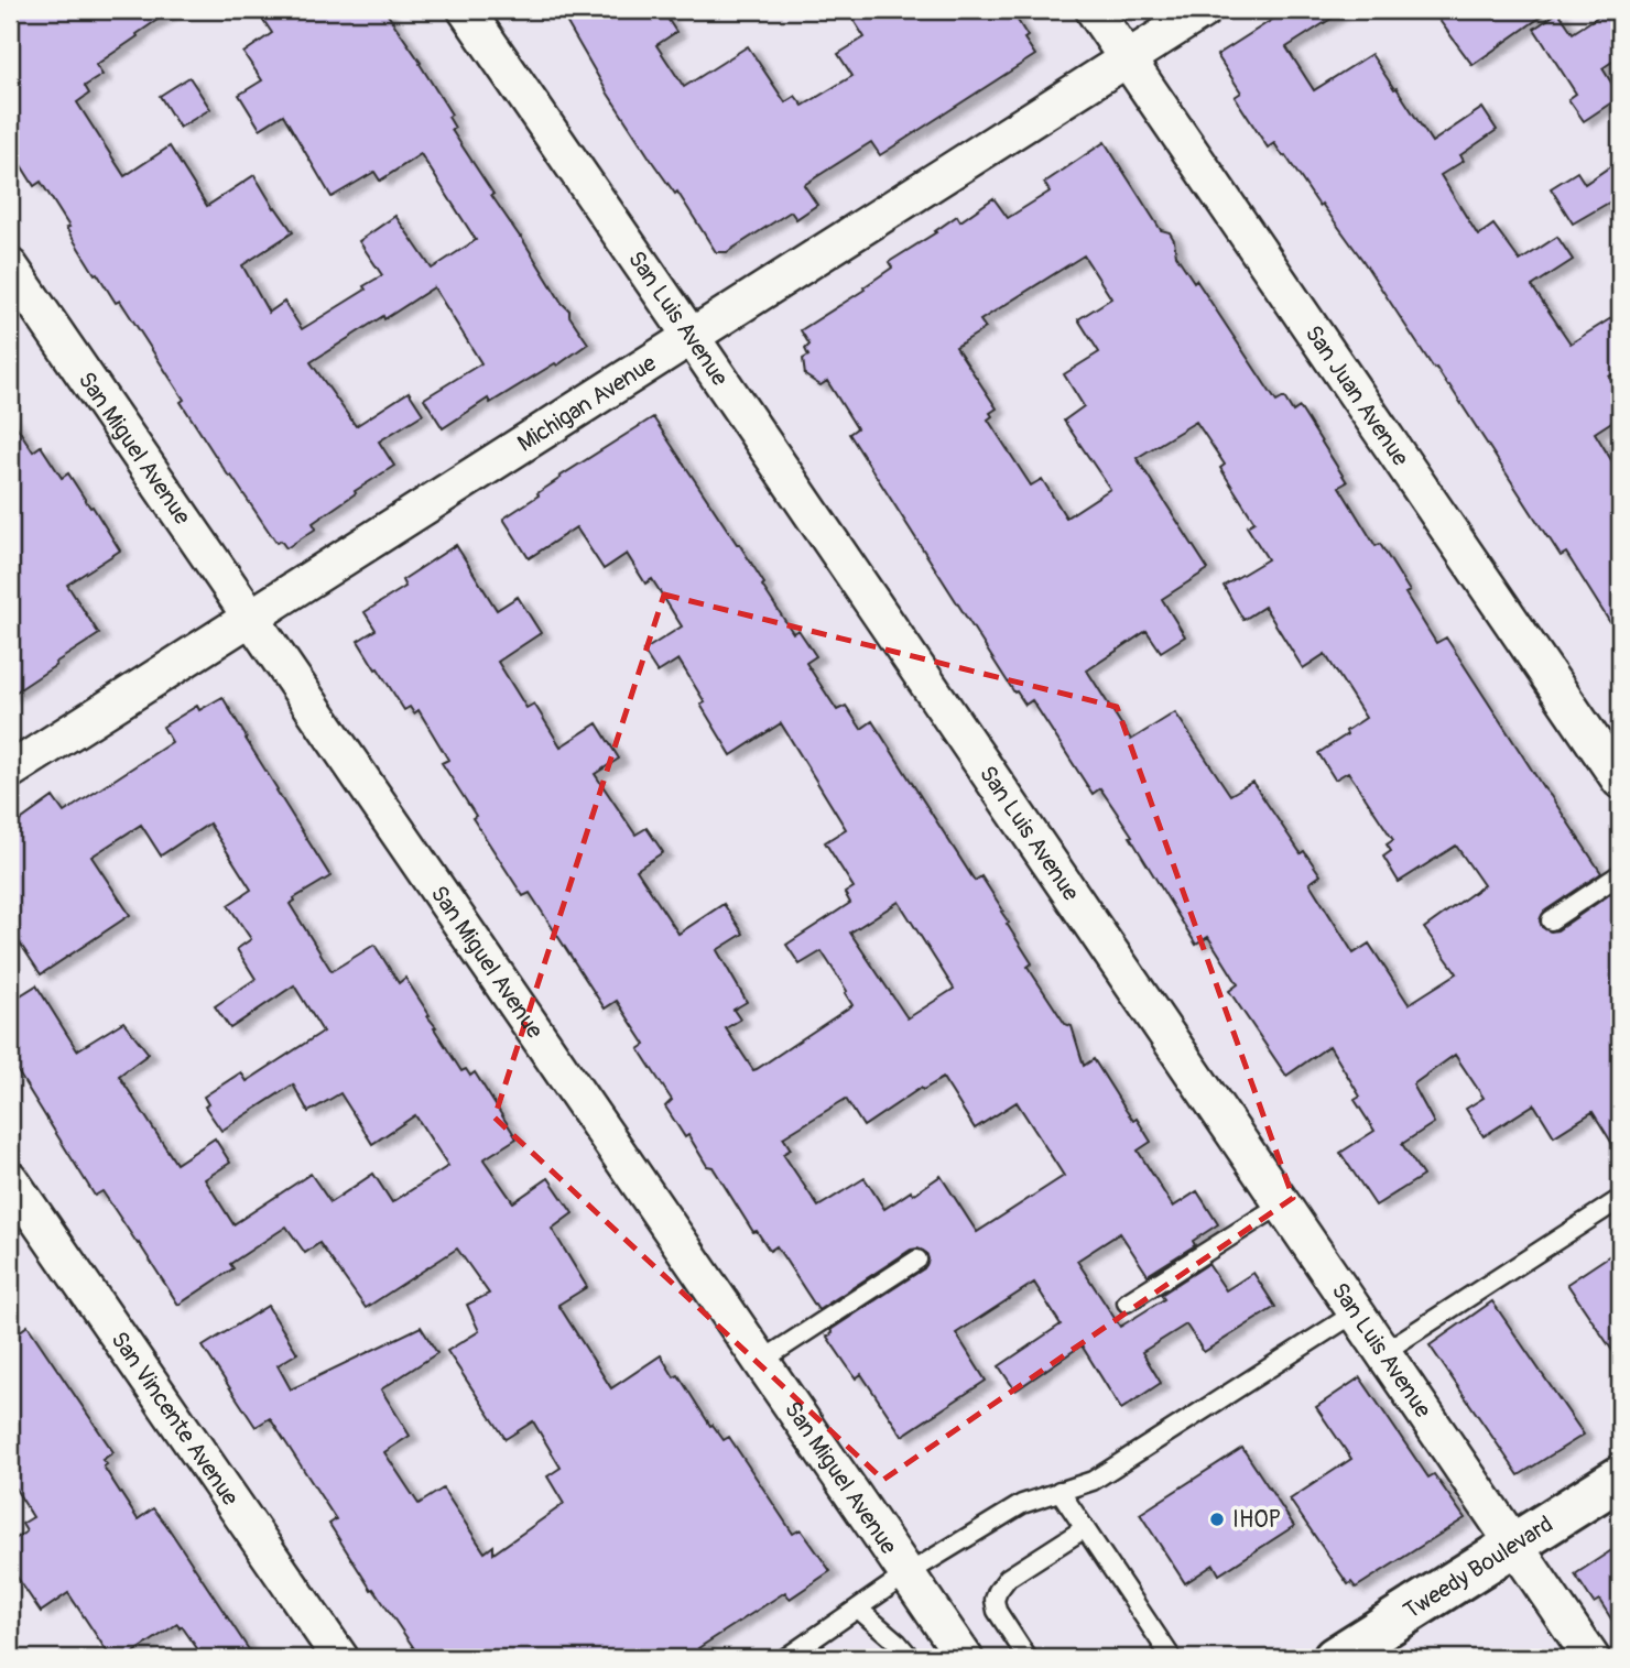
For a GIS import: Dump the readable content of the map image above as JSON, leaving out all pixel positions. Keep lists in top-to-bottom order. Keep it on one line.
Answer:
{"streets":{"main road":["Tweedy Boulevard"],"street":["San Luis Avenue","San Juan Avenue","Michigan Avenue","San Miguel Avenue","San Vincente Avenue"]},"crossings":[["San Luis Avenue","Michigan Avenue"],["San Luis Avenue","Tweedy Boulevard"],["San Juan Avenue","Michigan Avenue"],["Michigan Avenue","San Miguel Avenue"]],"places":["IHOP"]}
